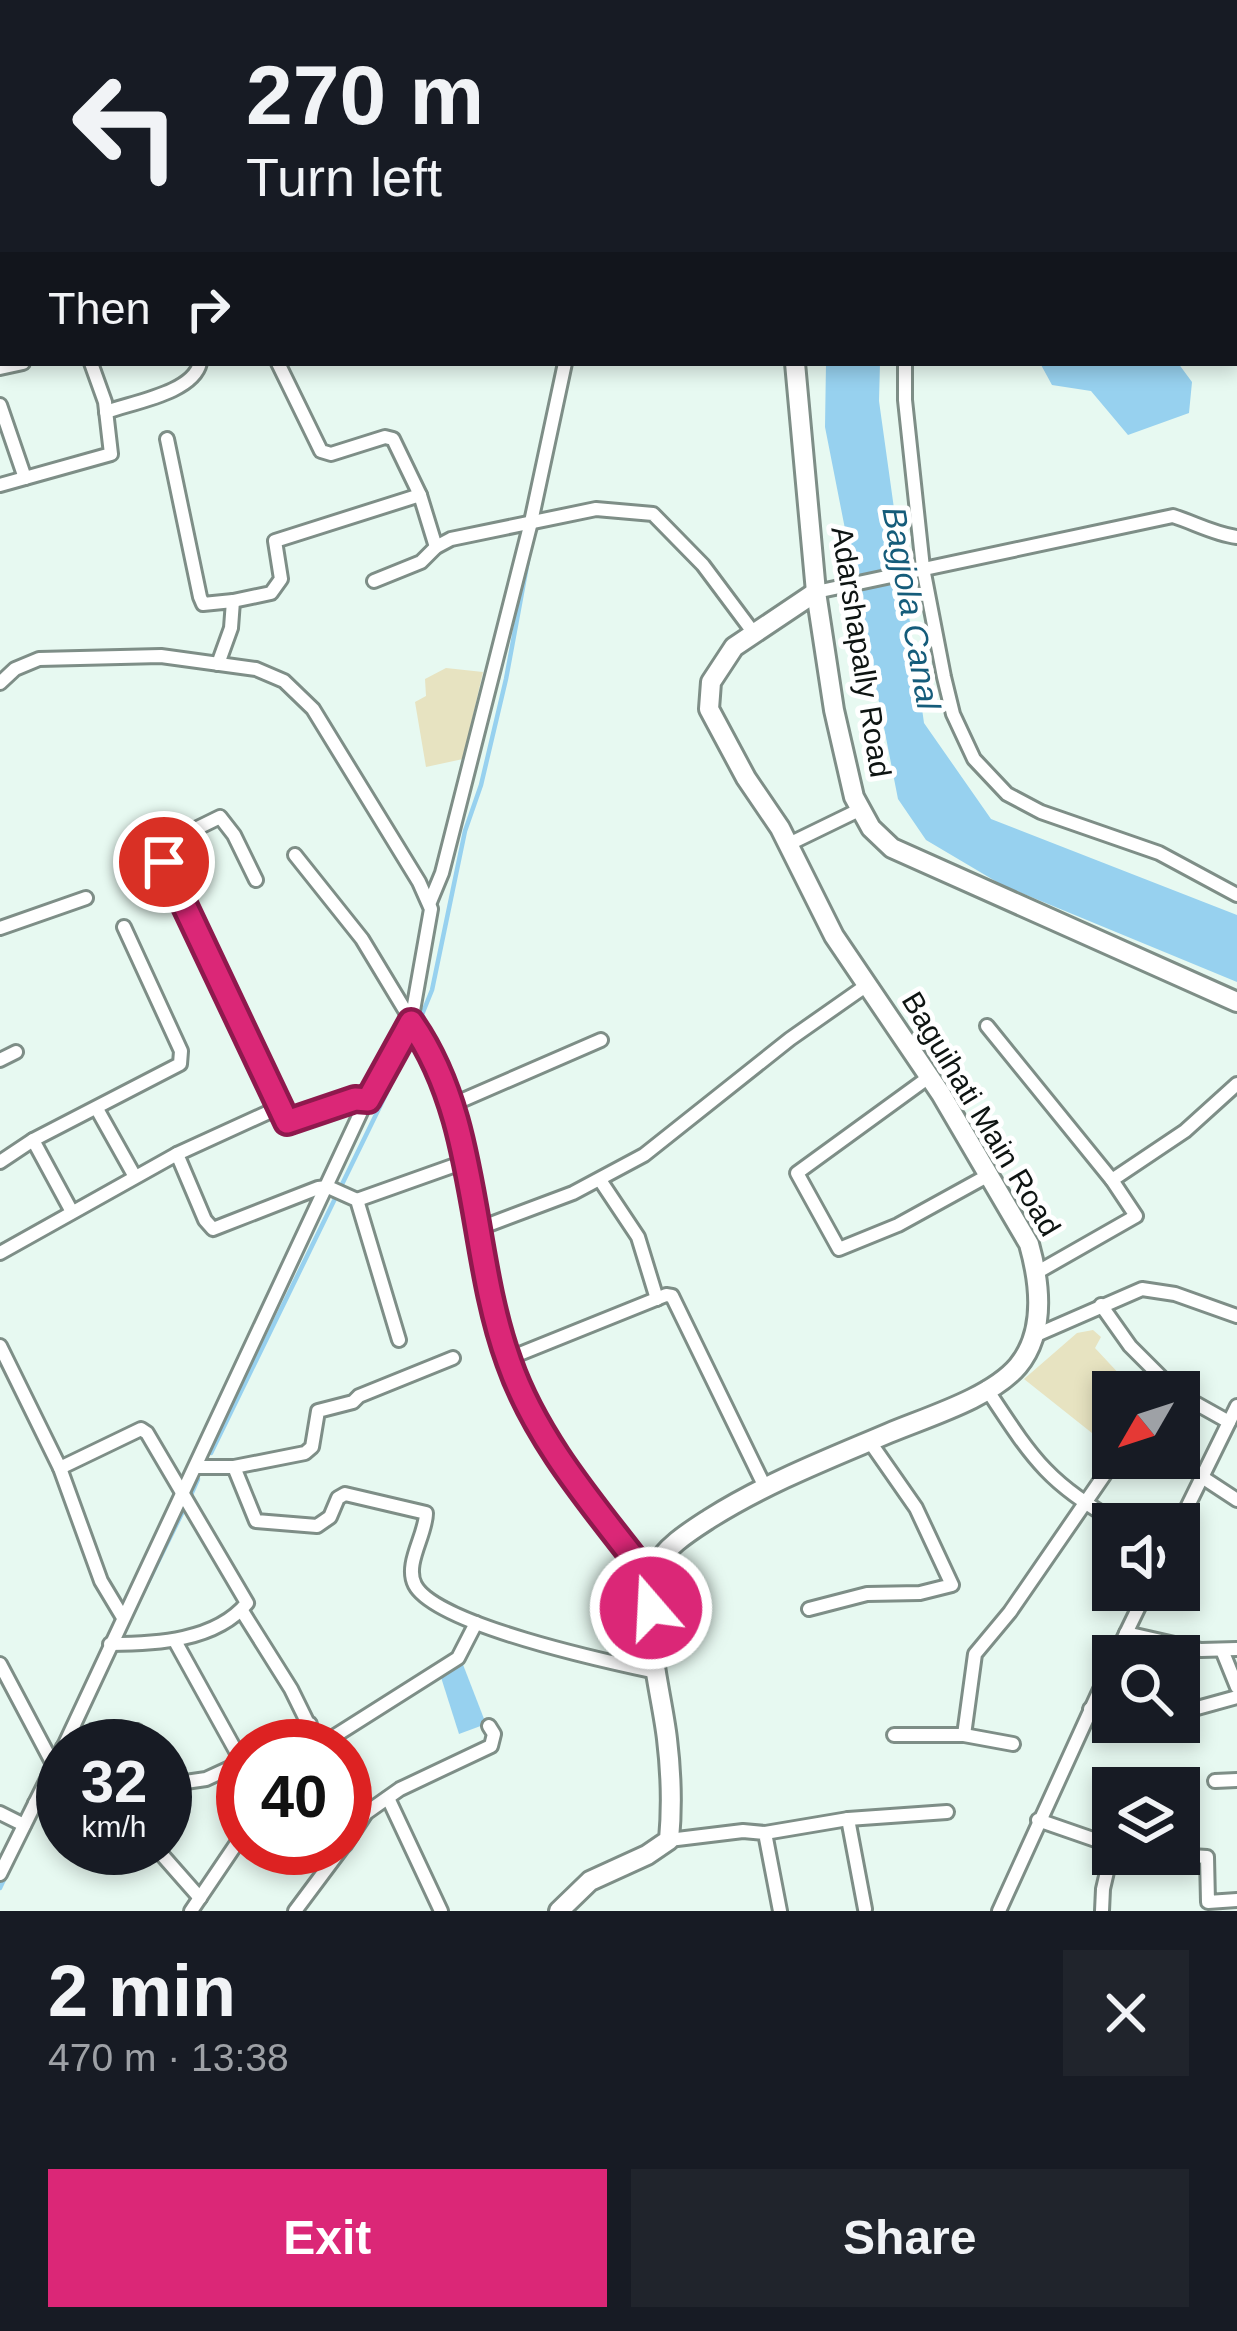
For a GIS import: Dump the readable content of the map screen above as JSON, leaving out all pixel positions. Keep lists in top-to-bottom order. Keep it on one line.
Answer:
{"streets":{"street":["Adarshapally Road","Baguihati Main Road"]},"crossings":[["Adarshapally Road","Baguihati Main Road"]],"water":["Bagjola Canal"],"north":"bottom left","page":{"turn":["270 m","Turn left"],"then":"Then","speed":"32 km/h","limit":"40","heading":["2 min","470 m · 13:38"],"buttons":["Exit","Share"]}}
